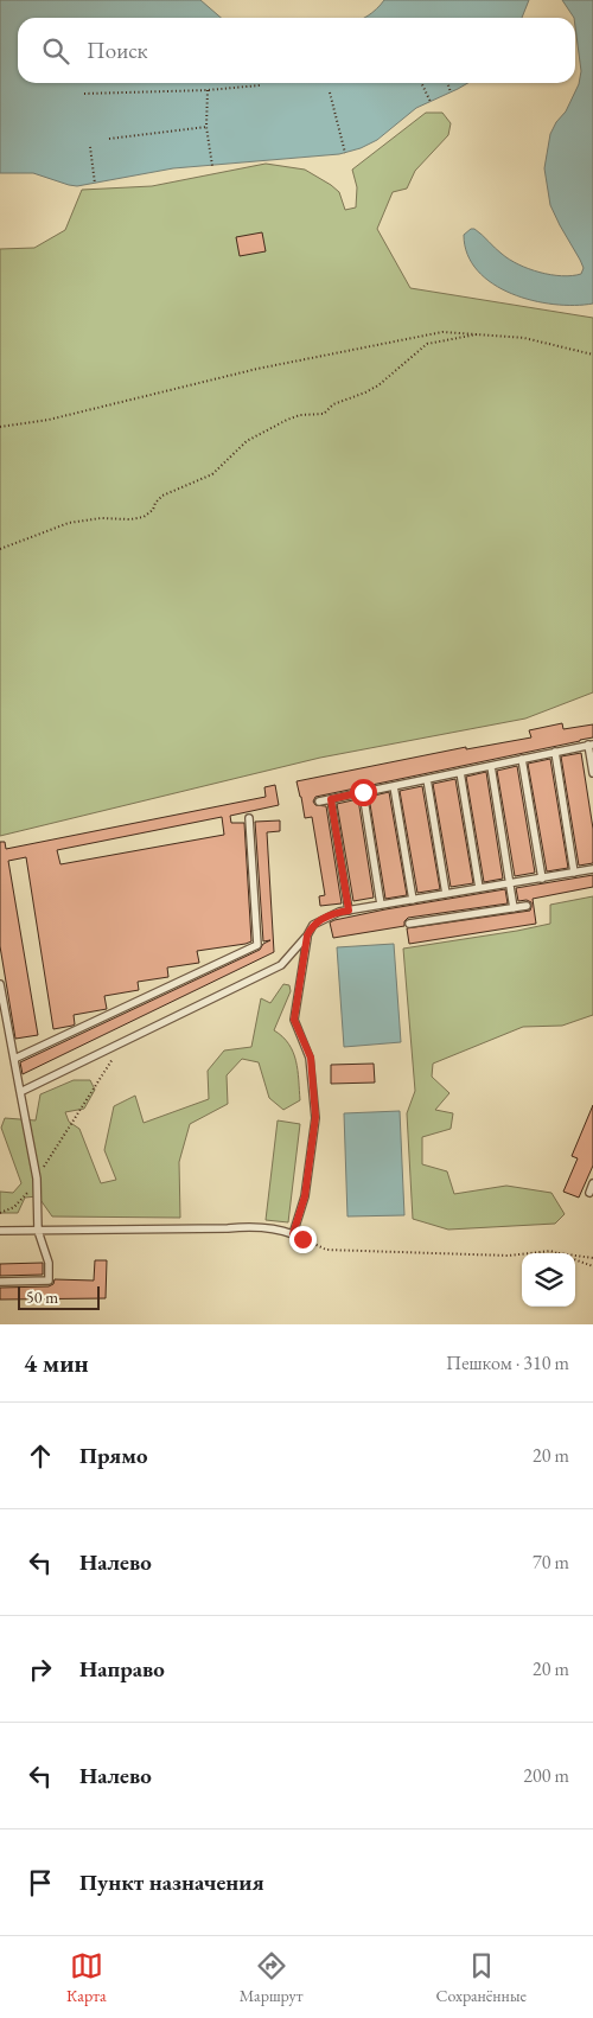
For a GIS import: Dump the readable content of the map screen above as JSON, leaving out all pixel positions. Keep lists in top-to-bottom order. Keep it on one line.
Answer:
{"scale_bar":"50 m","page":{"search":"Поиск","scale":"50 m","heading":["4 мин","Пешком · 310 m"],"list":[["Прямо","20 m"],["Налево","70 m"],["Направо","20 m"],["Налево","200 m"],"Пункт назначения"],"nav":["Карта","Маршрут","Сохранённые"]}}
